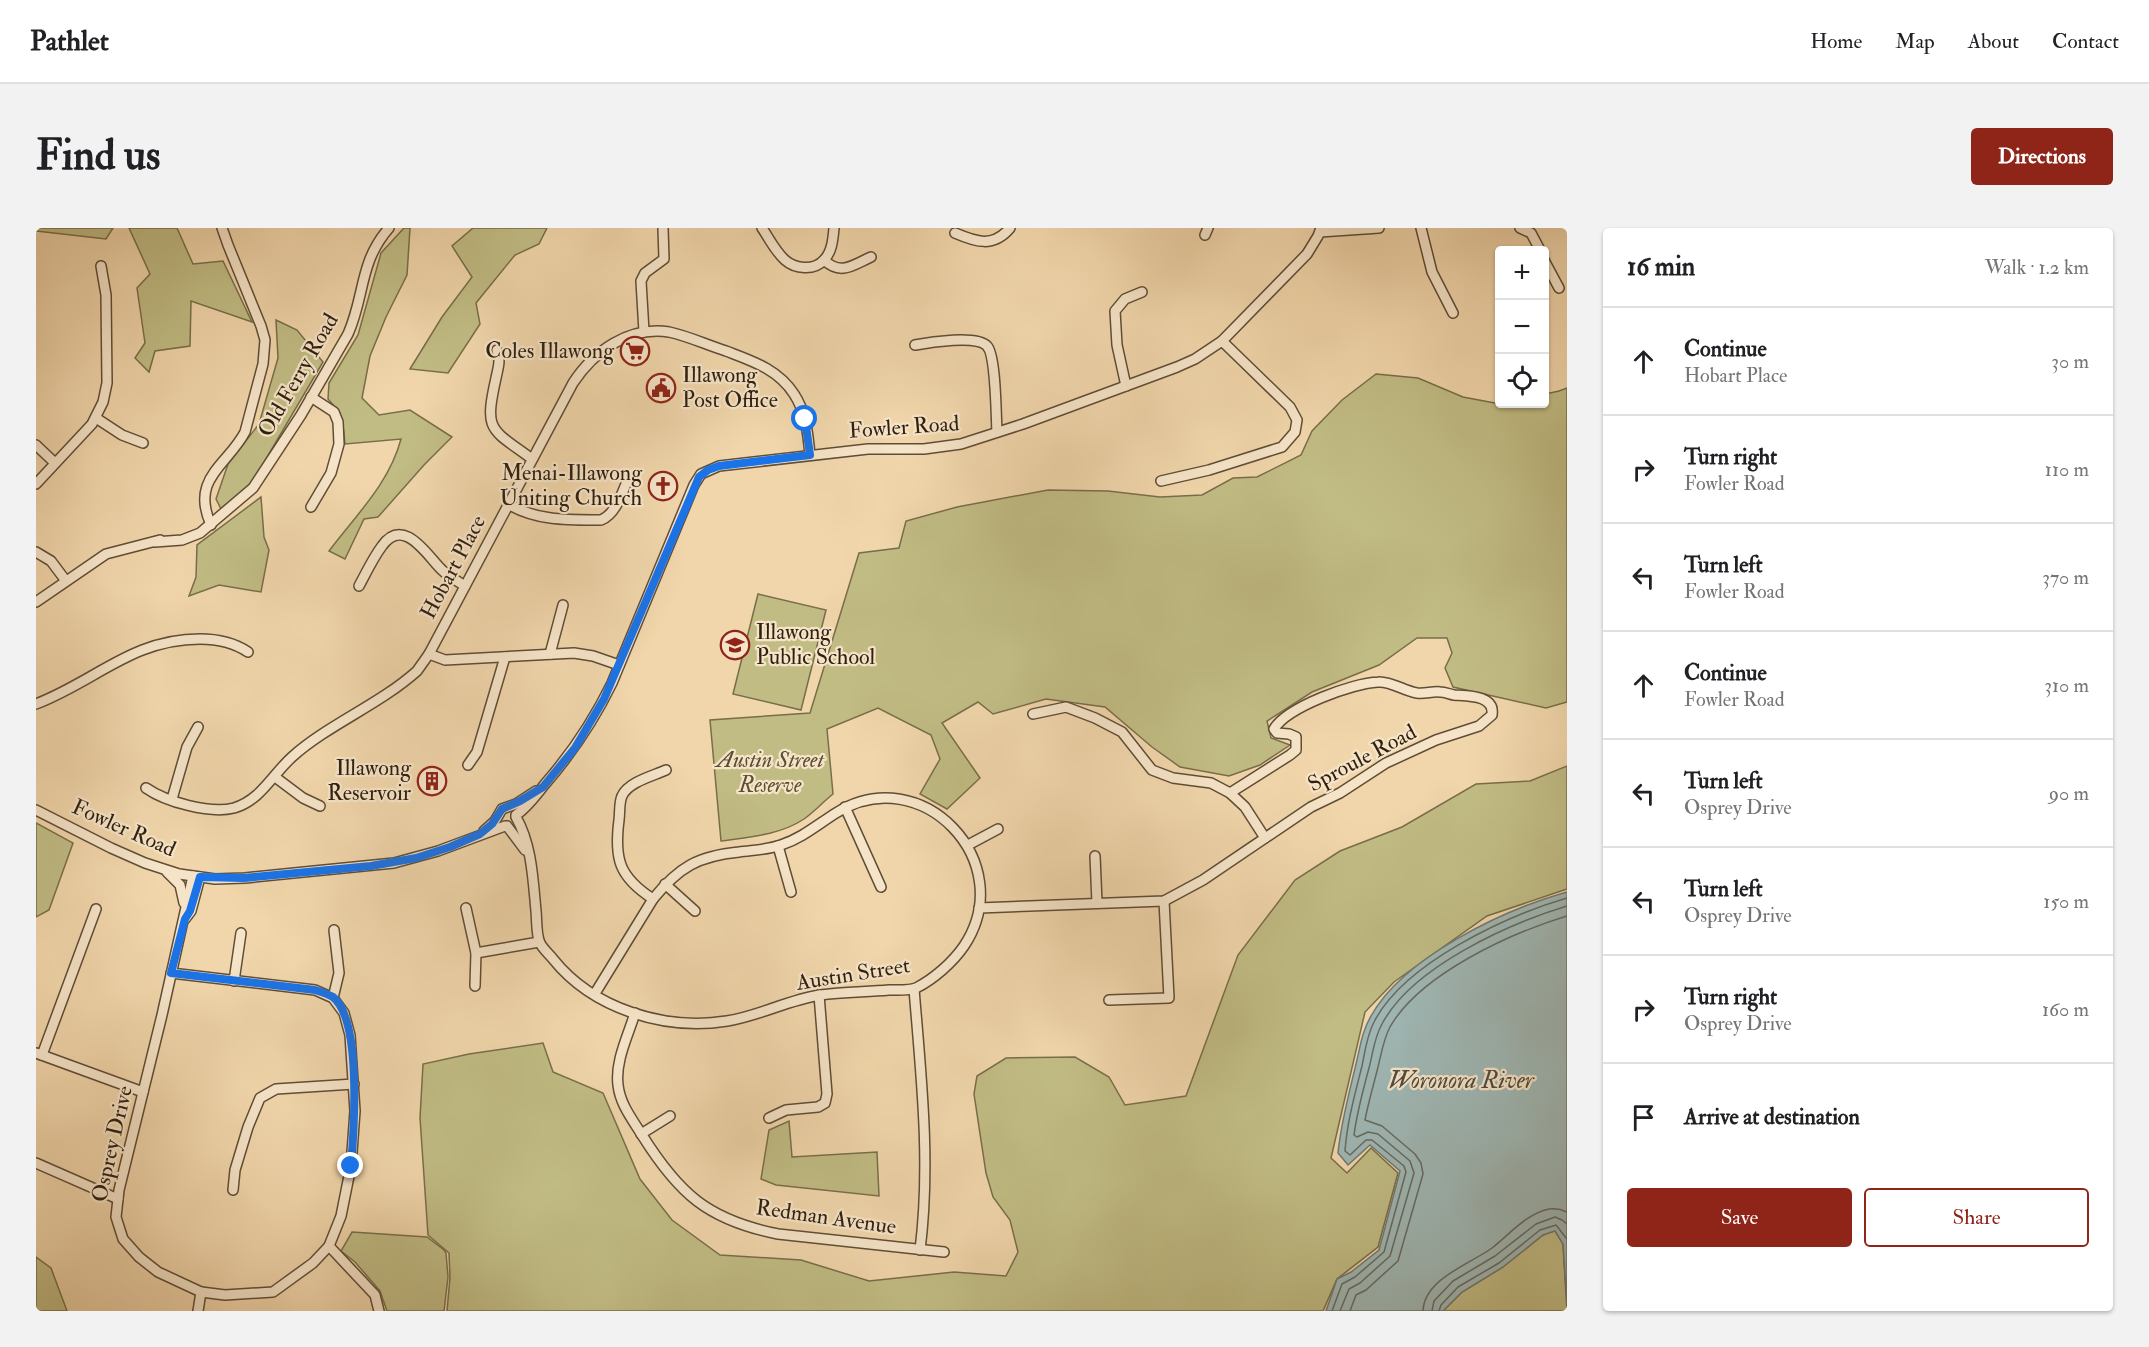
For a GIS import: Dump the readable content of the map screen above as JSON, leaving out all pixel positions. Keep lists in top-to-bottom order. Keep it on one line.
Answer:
{"streets":{"street":["Old Ferry Road","Fowler Road","Hobart Place","Sproule Road","Austin Street","Osprey Drive","Redman Avenue"]},"crossings":[["Fowler Road","Hobart Place"],["Fowler Road","Osprey Drive"],["Sproule Road","Austin Street"],["Austin Street","Redman Avenue"]],"water":["Woronora River"],"parks":["Austin Street Reserve"],"places":{"supermarket":["Coles Illawong"],"public building":["Illawong Post Office"],"church":["Menai-Illawong Uniting Church"],"school or university":["Illawong Public School"],"building":["Illawong Reservoir"]},"page":{"header":"Pathlet","nav":["Home","Map","About","Contact"],"buttons":["Directions",["Save","Share"]],"title":"Find us","heading":["16 min","Walk · 1.2 km"],"map_buttons":["+","−"],"list":[["Continue","Hobart Place","30 m"],["Turn right","Fowler Road","110 m"],["Turn left","Fowler Road","370 m"],["Continue","Fowler Road","310 m"],["Turn left","Osprey Drive","90 m"],["Turn left","Osprey Drive","150 m"],["Turn right","Osprey Drive","160 m"],"Arrive at destination"]}}
